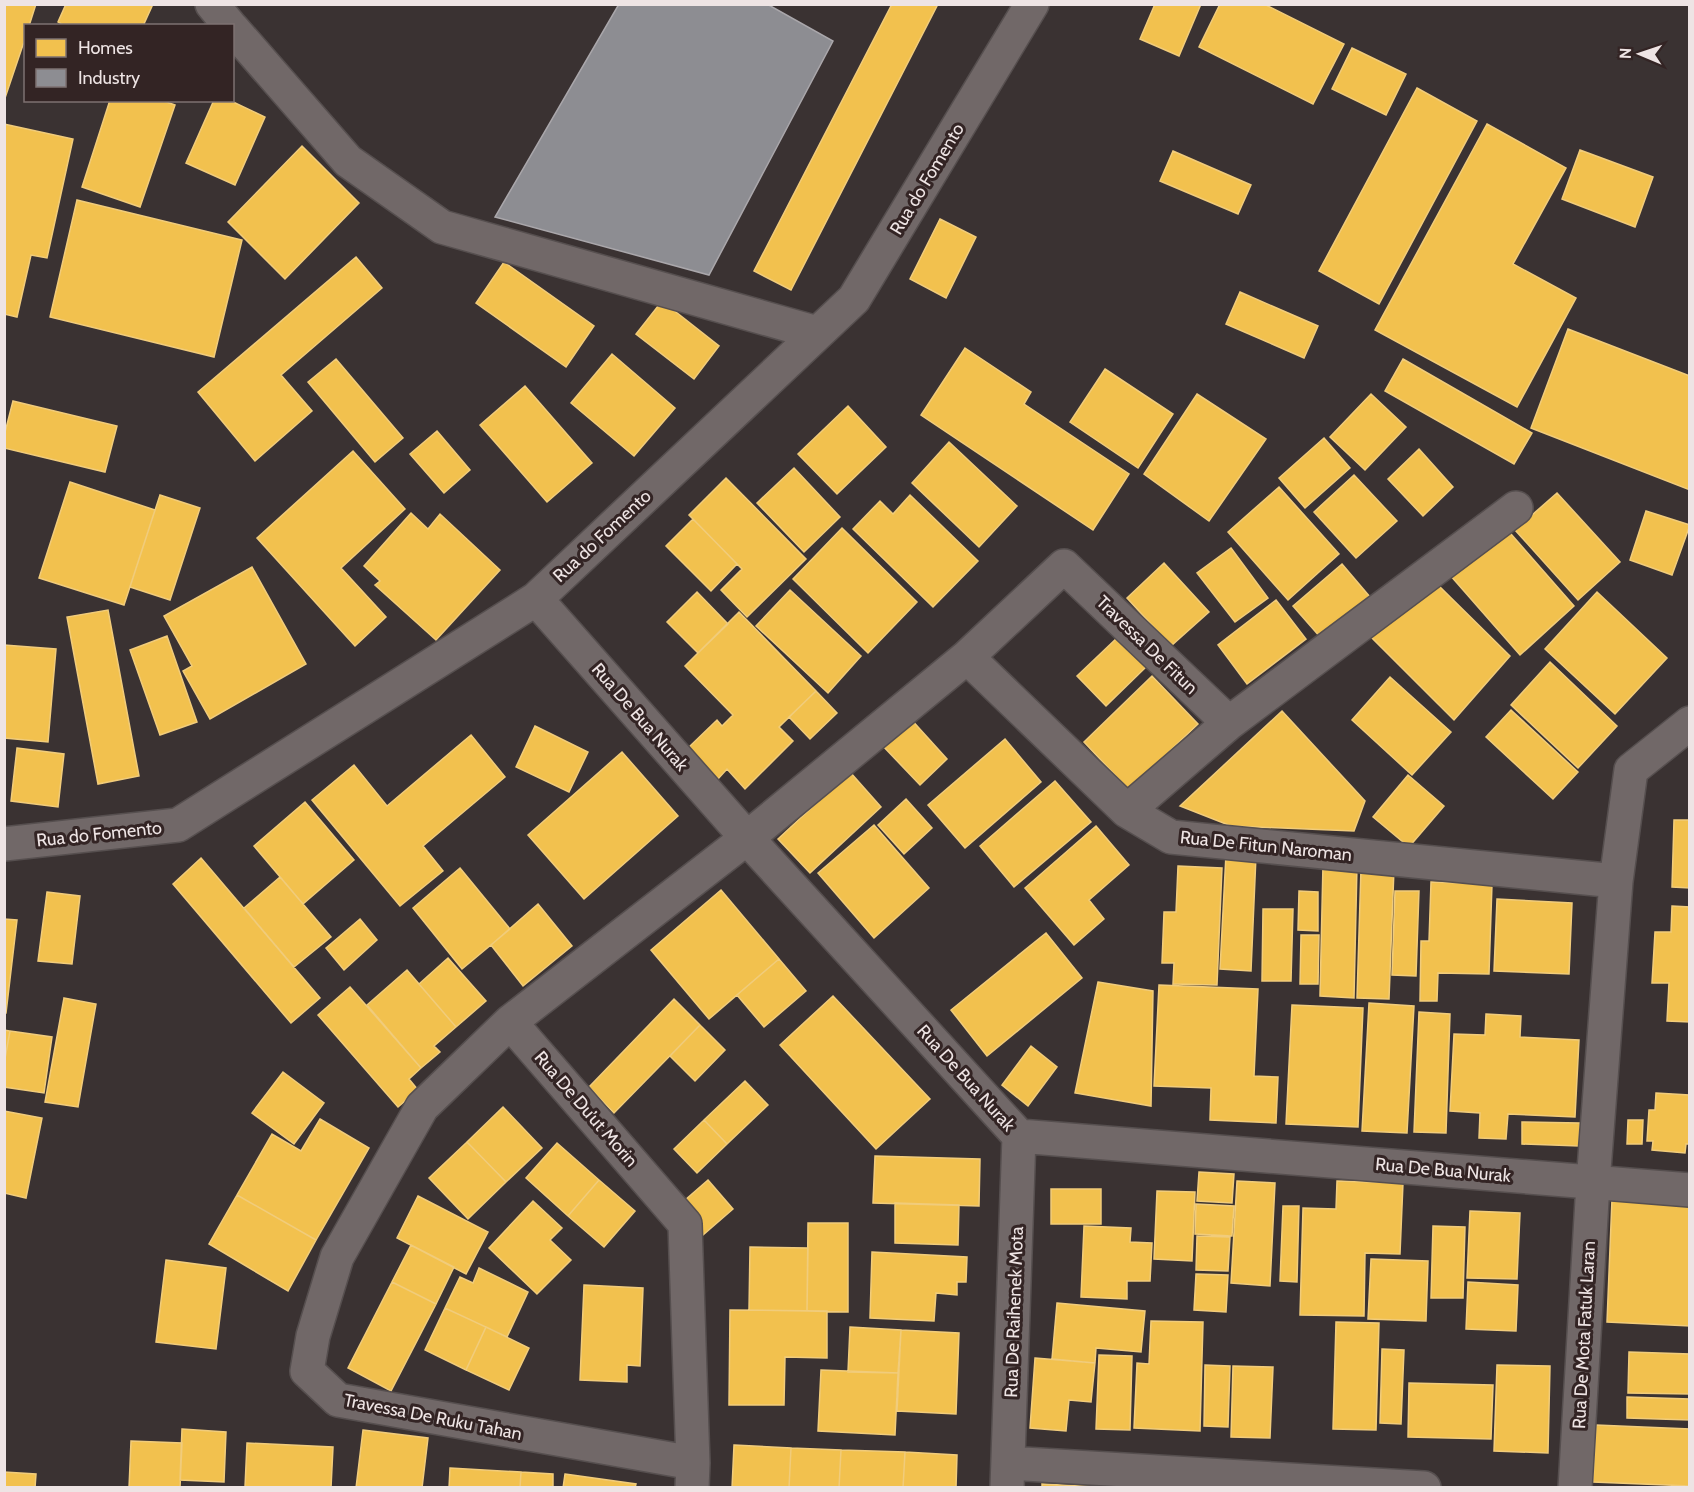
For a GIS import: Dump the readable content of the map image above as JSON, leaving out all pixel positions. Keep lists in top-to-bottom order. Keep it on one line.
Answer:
{"streets":{"street":["Rua do Fomento","Travessa De Fitun","Rua De Bua Nurak","Rua De Fitun Naroman","Rua De Du’ut Morin","Rua De Raihenek Mota","Rua De Mota Fatuk Laran","Travessa De Ruku Tahan"]},"crossings":[["Rua do Fomento","Rua De Bua Nurak"],["Travessa De Fitun","Rua De Fitun Naroman"],["Rua De Bua Nurak","Rua De Raihenek Mota"],["Rua De Bua Nurak","Rua De Mota Fatuk Laran"],["Rua De Du’ut Morin","Travessa De Ruku Tahan"]],"legend":["Homes","Industry"],"north":"left"}
